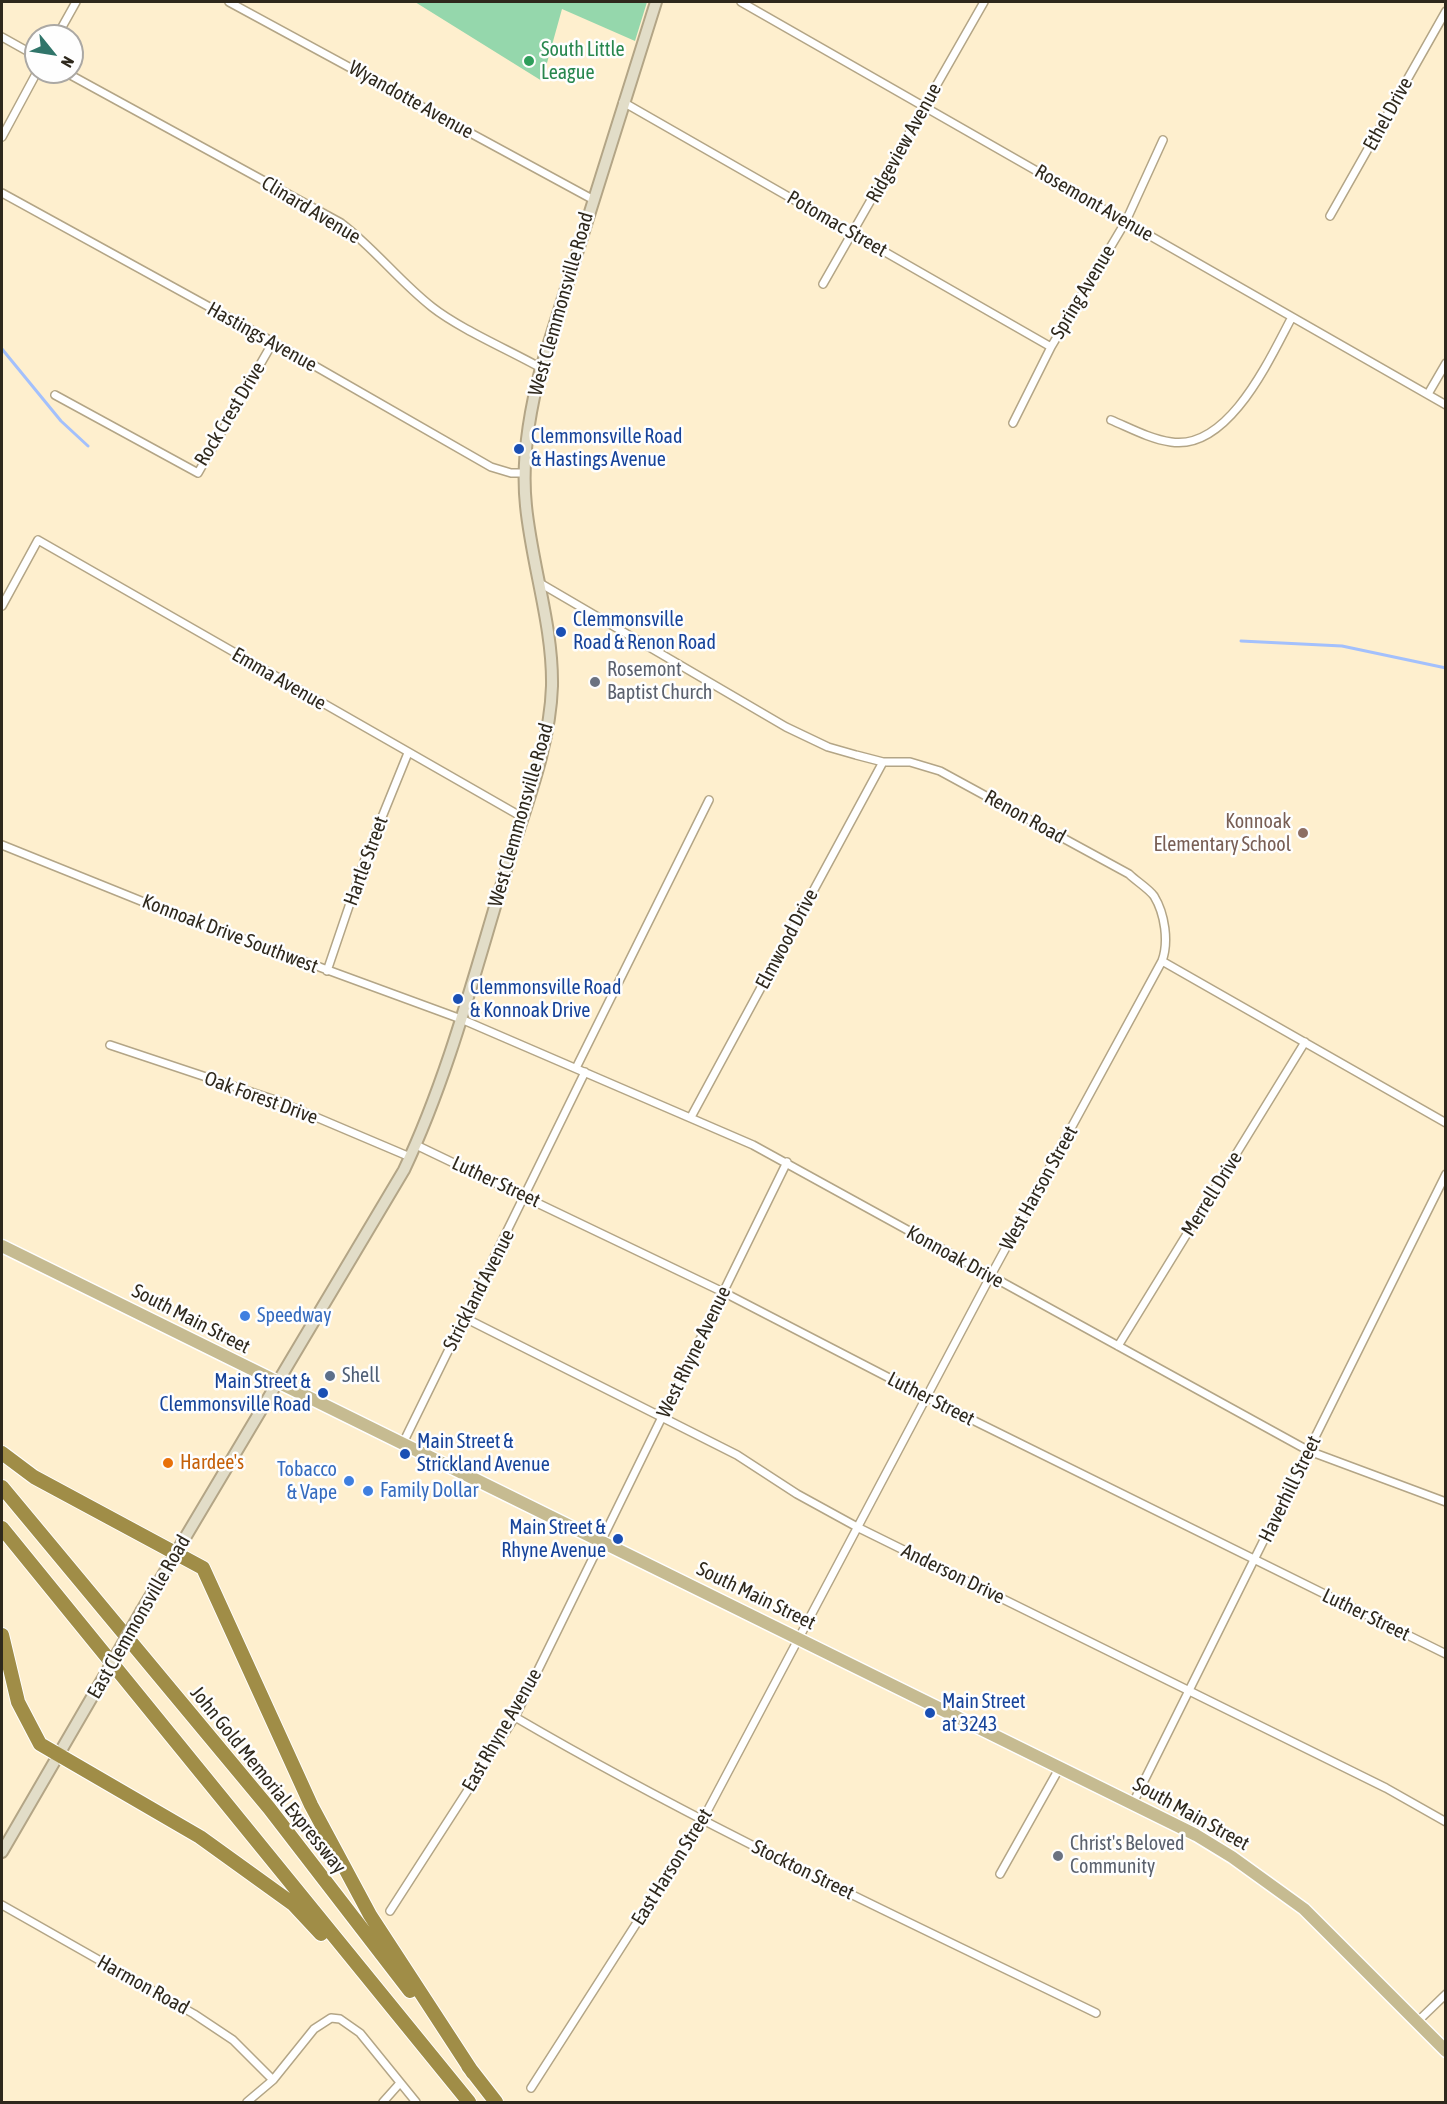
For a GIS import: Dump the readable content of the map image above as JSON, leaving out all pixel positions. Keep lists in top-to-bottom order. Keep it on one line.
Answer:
{"streets":{"highway":["John Gold Memorial Expressway"],"main road":["West Clemmonsville Road","South Main Street","East Clemmonsville Road"],"street":["Wyandotte Avenue","Ethel Drive","Ridgeview Avenue","Rosemont Avenue","Clinard Avenue","Potomac Street","Spring Avenue","Hastings Avenue","Rock Crest Drive","Emma Avenue","Renon Road","Hartle Street","Konnoak Drive Southwest","Elmwood Drive","Oak Forest Drive","Luther Street","West Harson Street","Merrell Drive","Konnoak Drive","Strickland Avenue","West Rhyne Avenue","Haverhill Street","Anderson Drive","East Rhyne Avenue","East Harson Street","Stockton Street","Harmon Road"]},"crossings":[["Wyandotte Avenue","West Clemmonsville Road"],["Ridgeview Avenue","Rosemont Avenue"],["Ridgeview Avenue","Potomac Street"],["Rosemont Avenue","Spring Avenue"],["Clinard Avenue","West Clemmonsville Road"],["Potomac Street","Spring Avenue"],["Potomac Street","West Clemmonsville Road"],["West Clemmonsville Road","Hastings Avenue"],["West Clemmonsville Road","Emma Avenue"],["West Clemmonsville Road","Renon Road"],["West Clemmonsville Road","Konnoak Drive Southwest"],["West Clemmonsville Road","Oak Forest Drive"],["West Clemmonsville Road","Luther Street"],["West Clemmonsville Road","Konnoak Drive"],["West Clemmonsville Road","South Main Street"],["West Clemmonsville Road","East Clemmonsville Road"],["Hastings Avenue","Rock Crest Drive"],["Emma Avenue","Hartle Street"],["Renon Road","Elmwood Drive"],["Renon Road","West Harson Street"],["Hartle Street","Konnoak Drive Southwest"],["Konnoak Drive Southwest","Konnoak Drive"],["Elmwood Drive","Konnoak Drive"],["Luther Street","West Harson Street"],["Luther Street","Strickland Avenue"],["Luther Street","West Rhyne Avenue"],["Luther Street","Haverhill Street"],["West Harson Street","Konnoak Drive"],["West Harson Street","South Main Street"],["West Harson Street","Anderson Drive"],["West Harson Street","East Harson Street"],["Merrell Drive","Konnoak Drive"],["Konnoak Drive","Strickland Avenue"],["Konnoak Drive","West Rhyne Avenue"],["Konnoak Drive","Haverhill Street"],["Strickland Avenue","South Main Street"],["Strickland Avenue","Anderson Drive"],["South Main Street","West Rhyne Avenue"],["South Main Street","Haverhill Street"],["South Main Street","East Clemmonsville Road"],["South Main Street","East Rhyne Avenue"],["South Main Street","East Harson Street"],["West Rhyne Avenue","Anderson Drive"],["West Rhyne Avenue","East Rhyne Avenue"],["Haverhill Street","Anderson Drive"],["East Rhyne Avenue","Stockton Street"],["East Harson Street","Stockton Street"]],"places":["South Little League","Clemmonsville Road & Hastings Avenue","Clemmonsville Road & Renon Road","Rosemont Baptist Church","Konnoak Elementary School","Clemmonsville Road & Konnoak Drive","Speedway","Shell","Main Street & Clemmonsville Road","Main Street & Strickland Avenue","Hardee's","Tobacco & Vape","Family Dollar","Main Street & Rhyne Avenue","Main Street at 3243","Christ's Beloved Community"],"north":"bottom right"}
